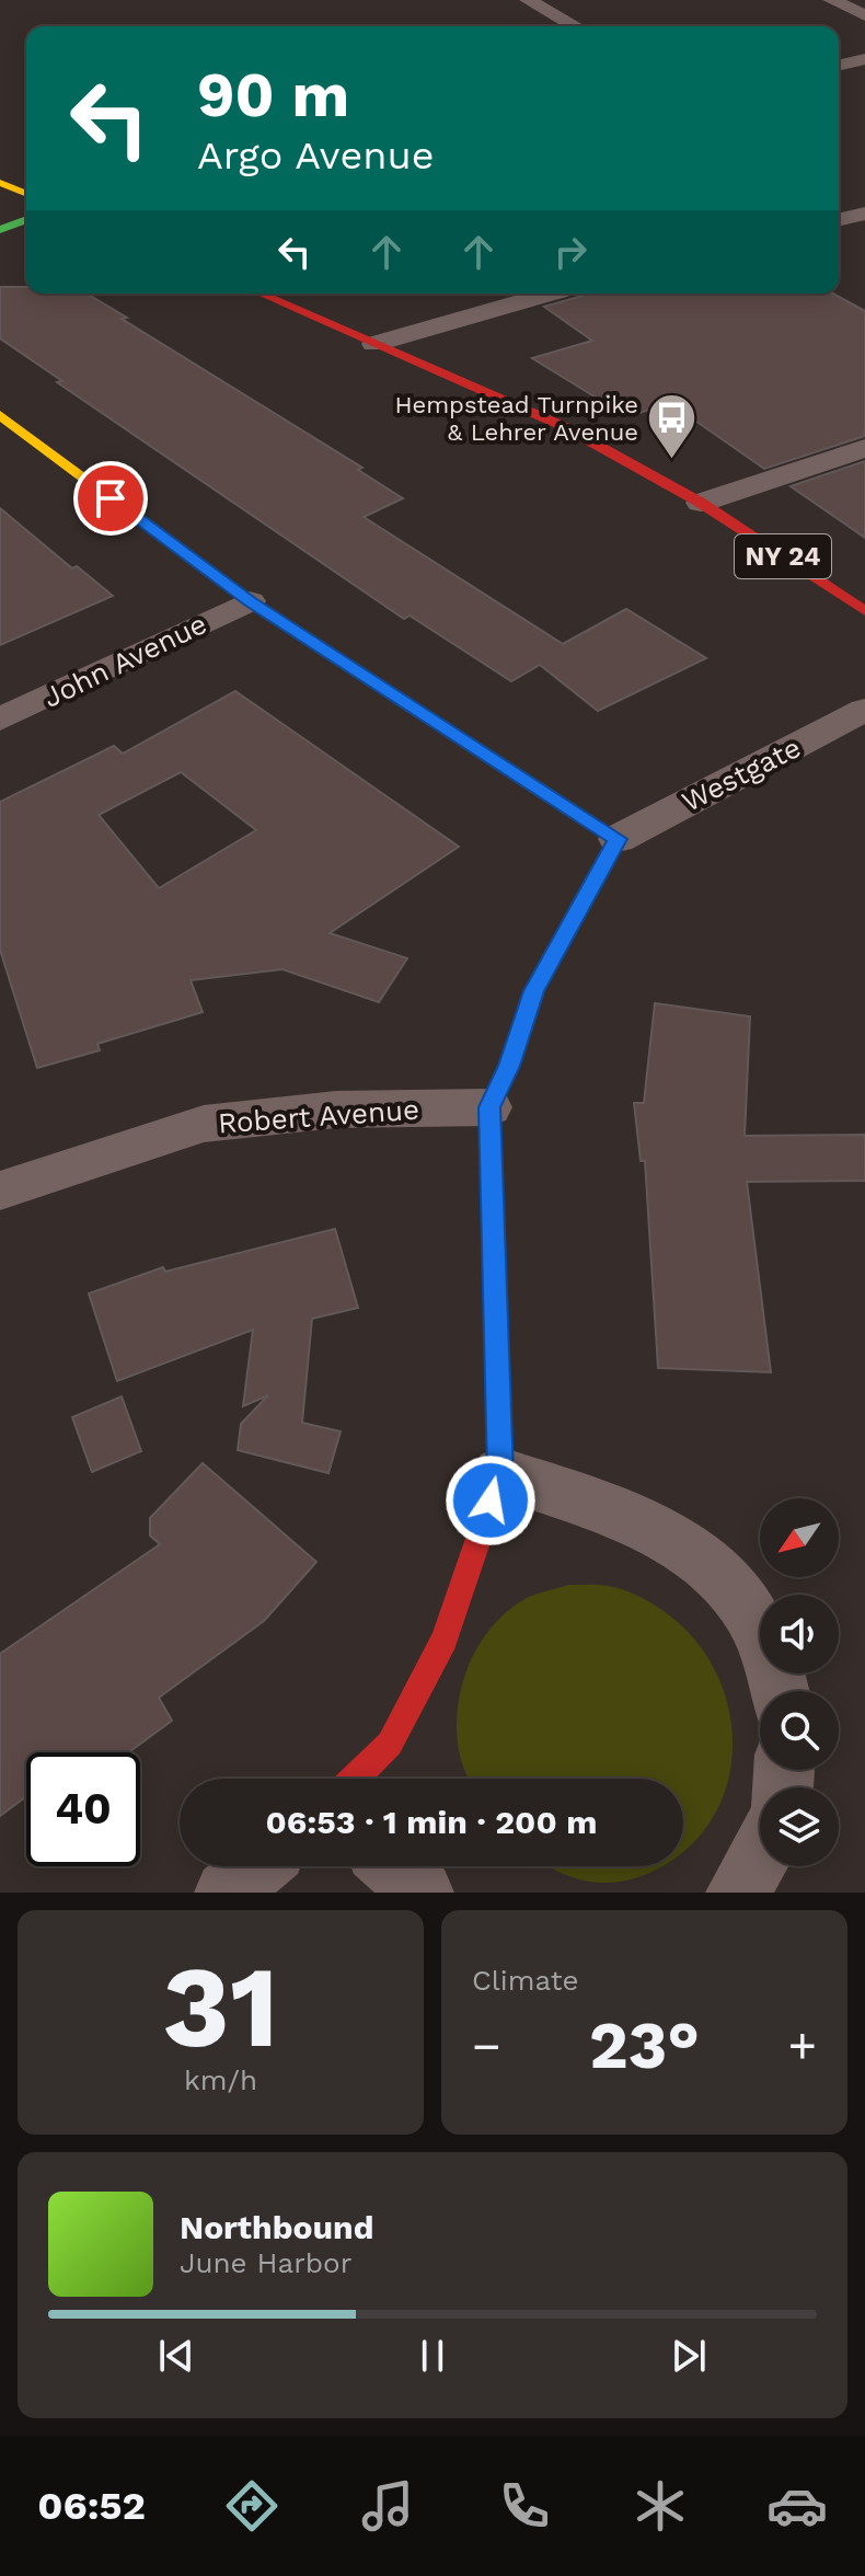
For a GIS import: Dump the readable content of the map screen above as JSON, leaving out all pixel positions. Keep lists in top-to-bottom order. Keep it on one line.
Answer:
{"streets":{"street":["NY 24","John Avenue","Westgate","Robert Avenue"]},"places":{"bus stop":["Hempstead Turnpike & Lehrer Avenue"]},"north":"bottom left","page":{"turn":["90 m","Argo Avenue"],"limit":"40","trip":"06:53 · 1 min · 200 m","tile":[["31","km/h"],"Climate"],"heat":["−","23°","+"],"song":["Northbound","June Harbor"],"tabs":"06:52"}}
